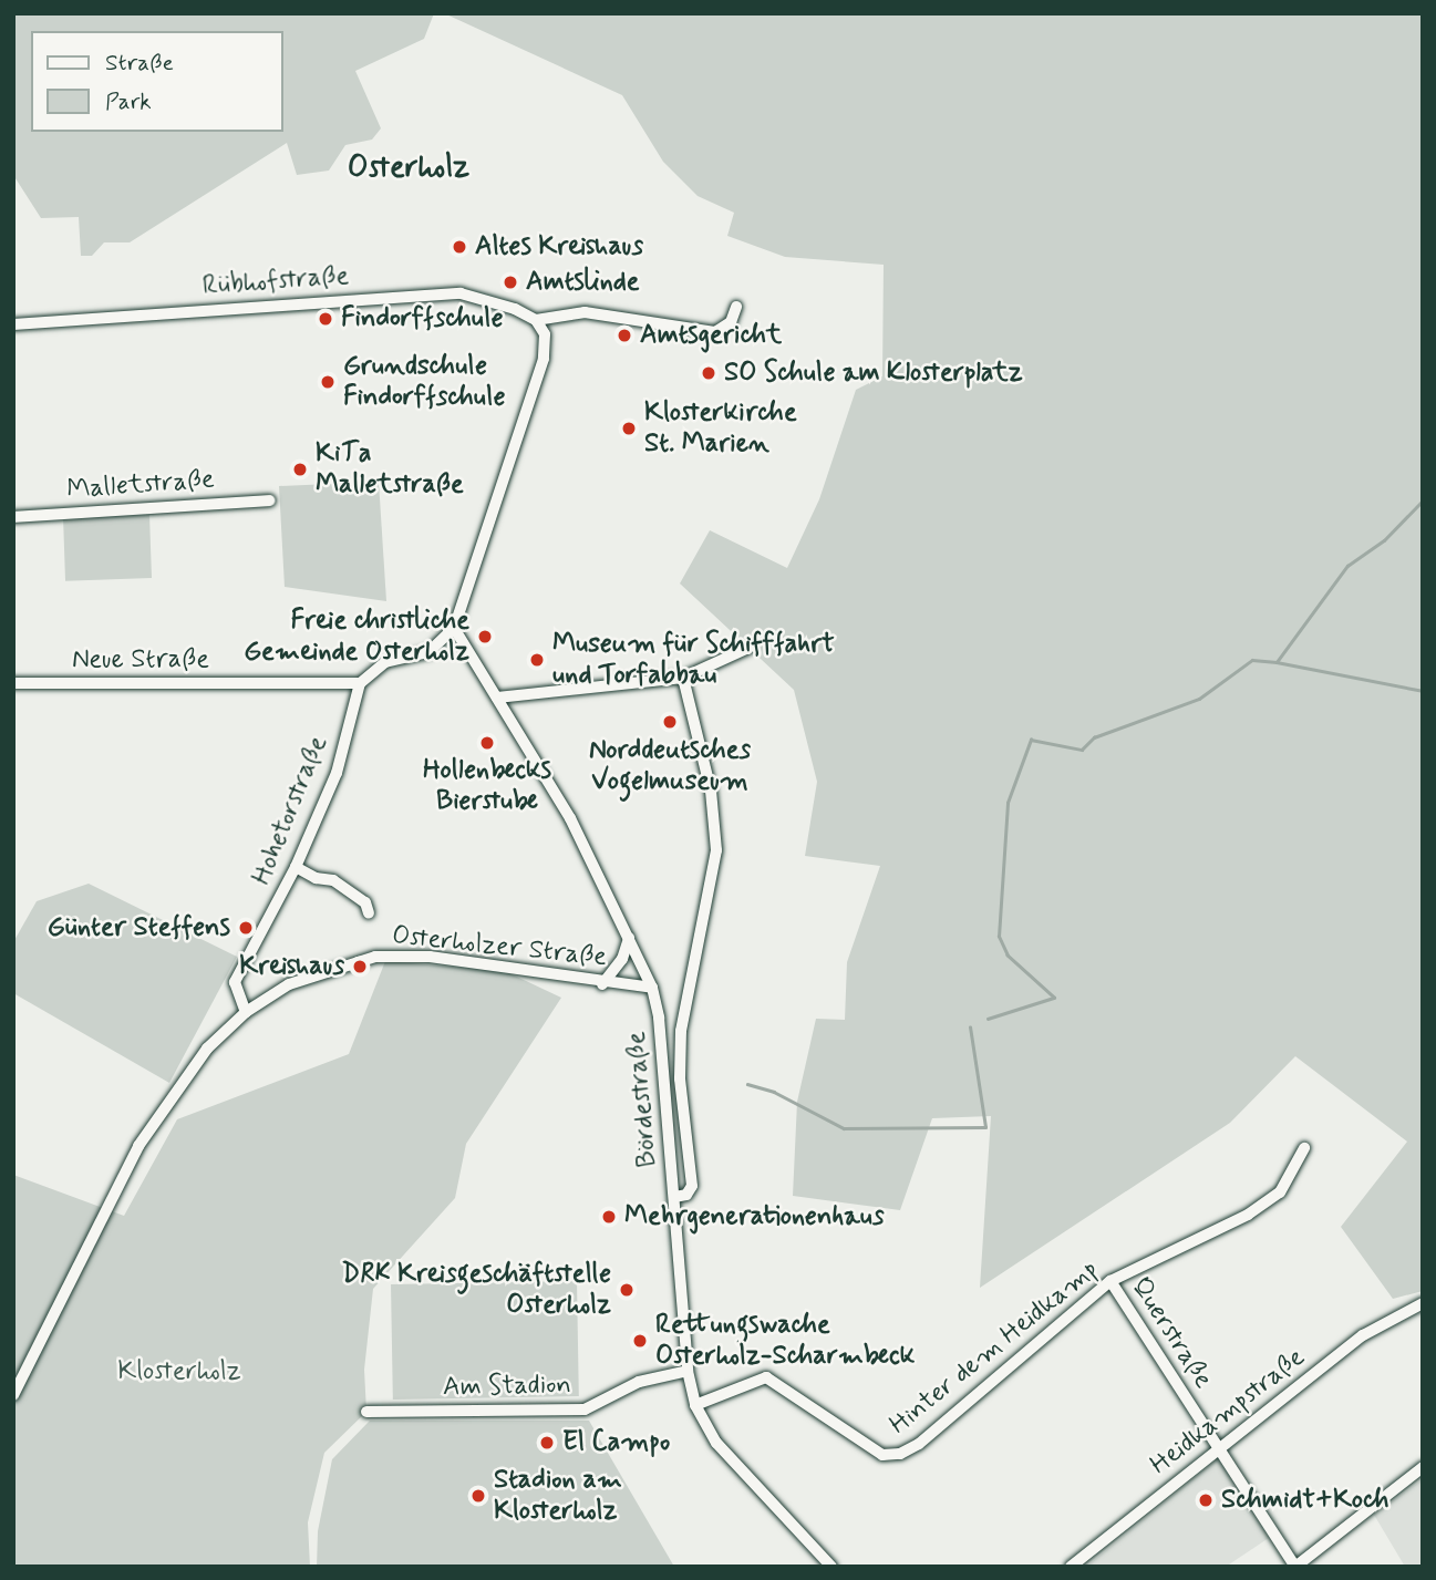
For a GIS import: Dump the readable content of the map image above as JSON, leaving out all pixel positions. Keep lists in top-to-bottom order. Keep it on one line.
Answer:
{"streets":{"street":["Rübhofstraße","Malletstraße","Neue Straße","Hohetorstraße","Osterholzer Straße","Bördestraße","Querstraße","Hinter dem Heidkamp","Am Stadion","Heidkampstraße"]},"crossings":[["Neue Straße","Hohetorstraße"],["Hohetorstraße","Osterholzer Straße"],["Osterholzer Straße","Bördestraße"],["Bördestraße","Hinter dem Heidkamp"],["Bördestraße","Am Stadion"],["Querstraße","Hinter dem Heidkamp"],["Querstraße","Heidkampstraße"]],"districts":["Osterholz"],"parks":["Klosterholz"],"places":["Altes Kreishaus","Amtslinde","Findorffschule","Amtsgericht","SO Schule am Klosterplatz","Grundschule Findorffschule","Klosterkirche St. Marien","KiTa Malletstraße","Freie christliche Gemeinde Osterholz","Museum für Schifffahrt und Torfabbau","Norddeutsches Vogelmuseum","Hollenbecks Bierstube","Günter Steffens","Kreishaus","Mehrgenerationenhaus","DRK Kreisgeschäftstelle Osterholz","Rettungswache Osterholz-Scharmbeck","El Campo","Stadion am Klosterholz","Schmidt+Koch"],"legend":["Straße","Park"]}
